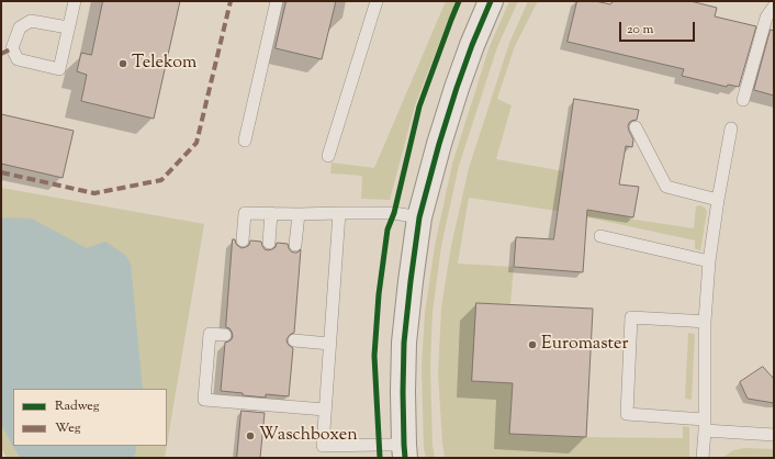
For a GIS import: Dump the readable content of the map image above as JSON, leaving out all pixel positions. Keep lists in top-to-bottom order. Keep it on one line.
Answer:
{"places":["Telekom","Euromaster","Waschboxen"],"legend":["Radweg","Weg"],"scale_bar":"20 m"}
